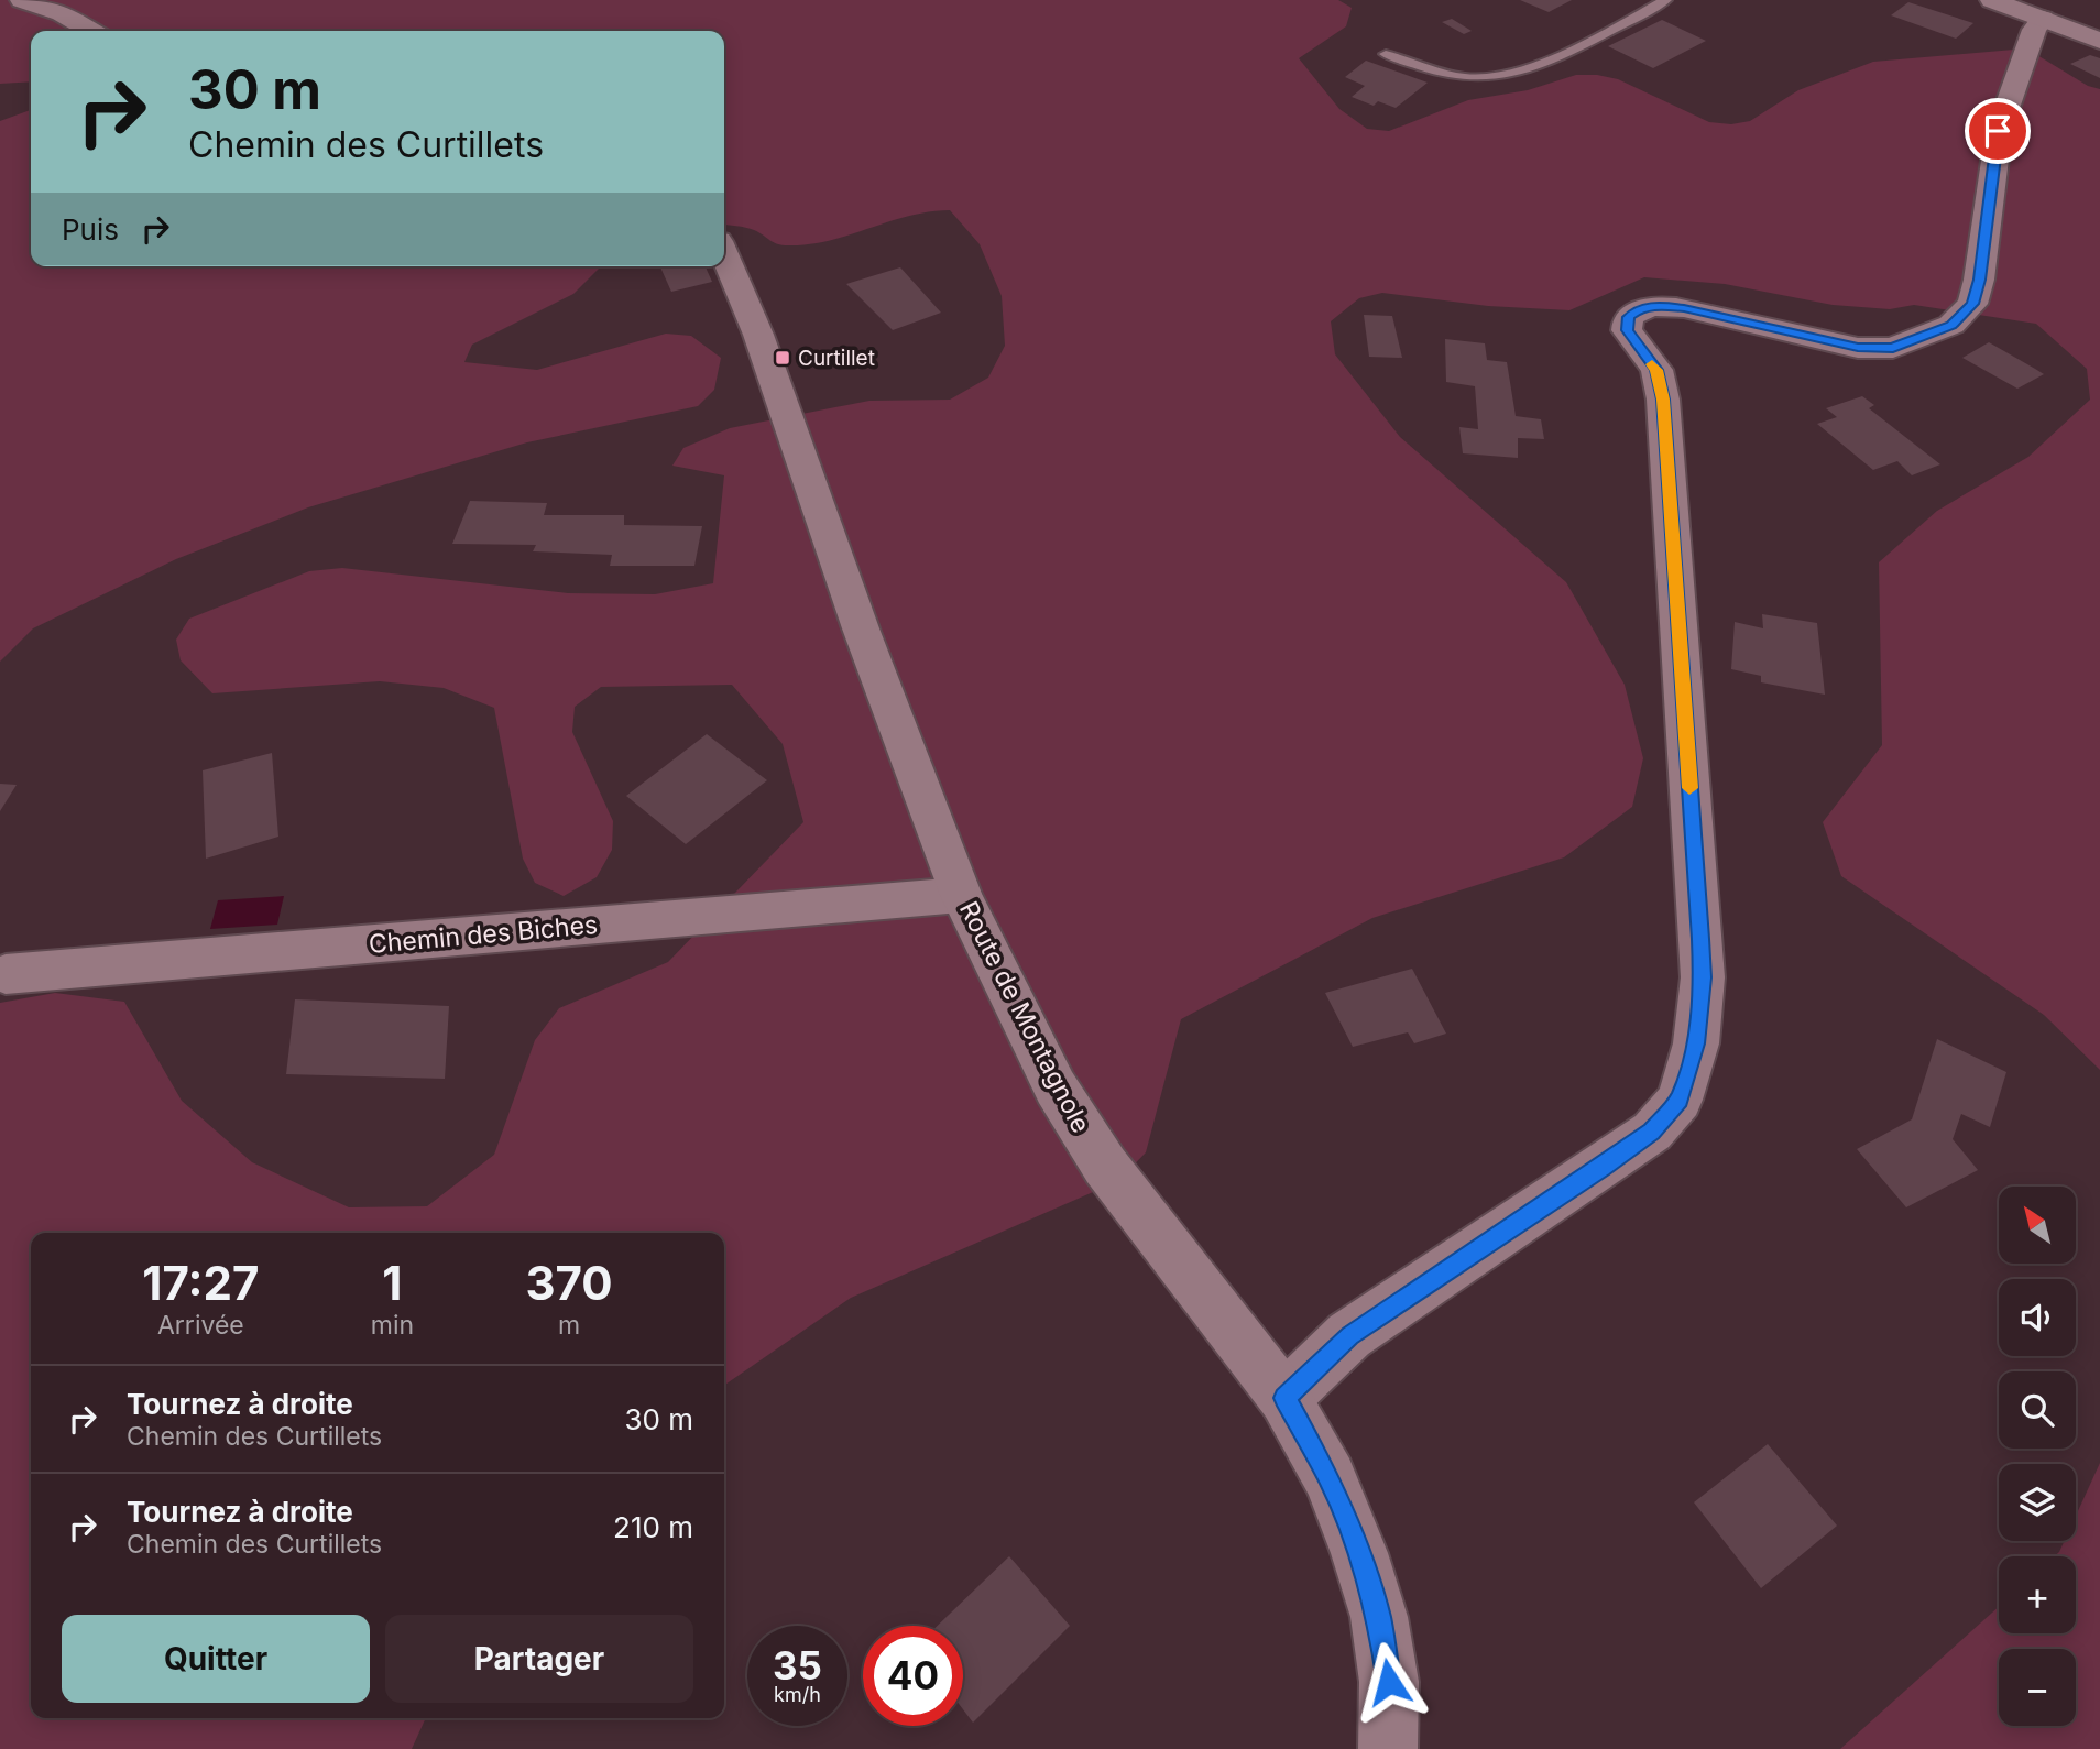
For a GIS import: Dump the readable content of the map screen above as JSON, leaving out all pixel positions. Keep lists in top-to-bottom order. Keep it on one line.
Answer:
{"streets":{"street":["Chemin des Biches","Route de Montagnole"]},"crossings":[["Chemin des Biches","Route de Montagnole"]],"places":{"transit":["Curtillet"]},"north":"top left","page":{"turn":["30 m","Chemin des Curtillets"],"then":"Puis","map_buttons":["+","−"],"eta":["17:27","Arrivée","1","min","370","m"],"list":[{"name":"Tournez à droite","note":"Chemin des Curtillets","value":"30 m"},{"name":"Tournez à droite","note":"Chemin des Curtillets","value":"210 m"}],"buttons":["Quitter","Partager"],"speed":"35 km/h","limit":"40"}}
